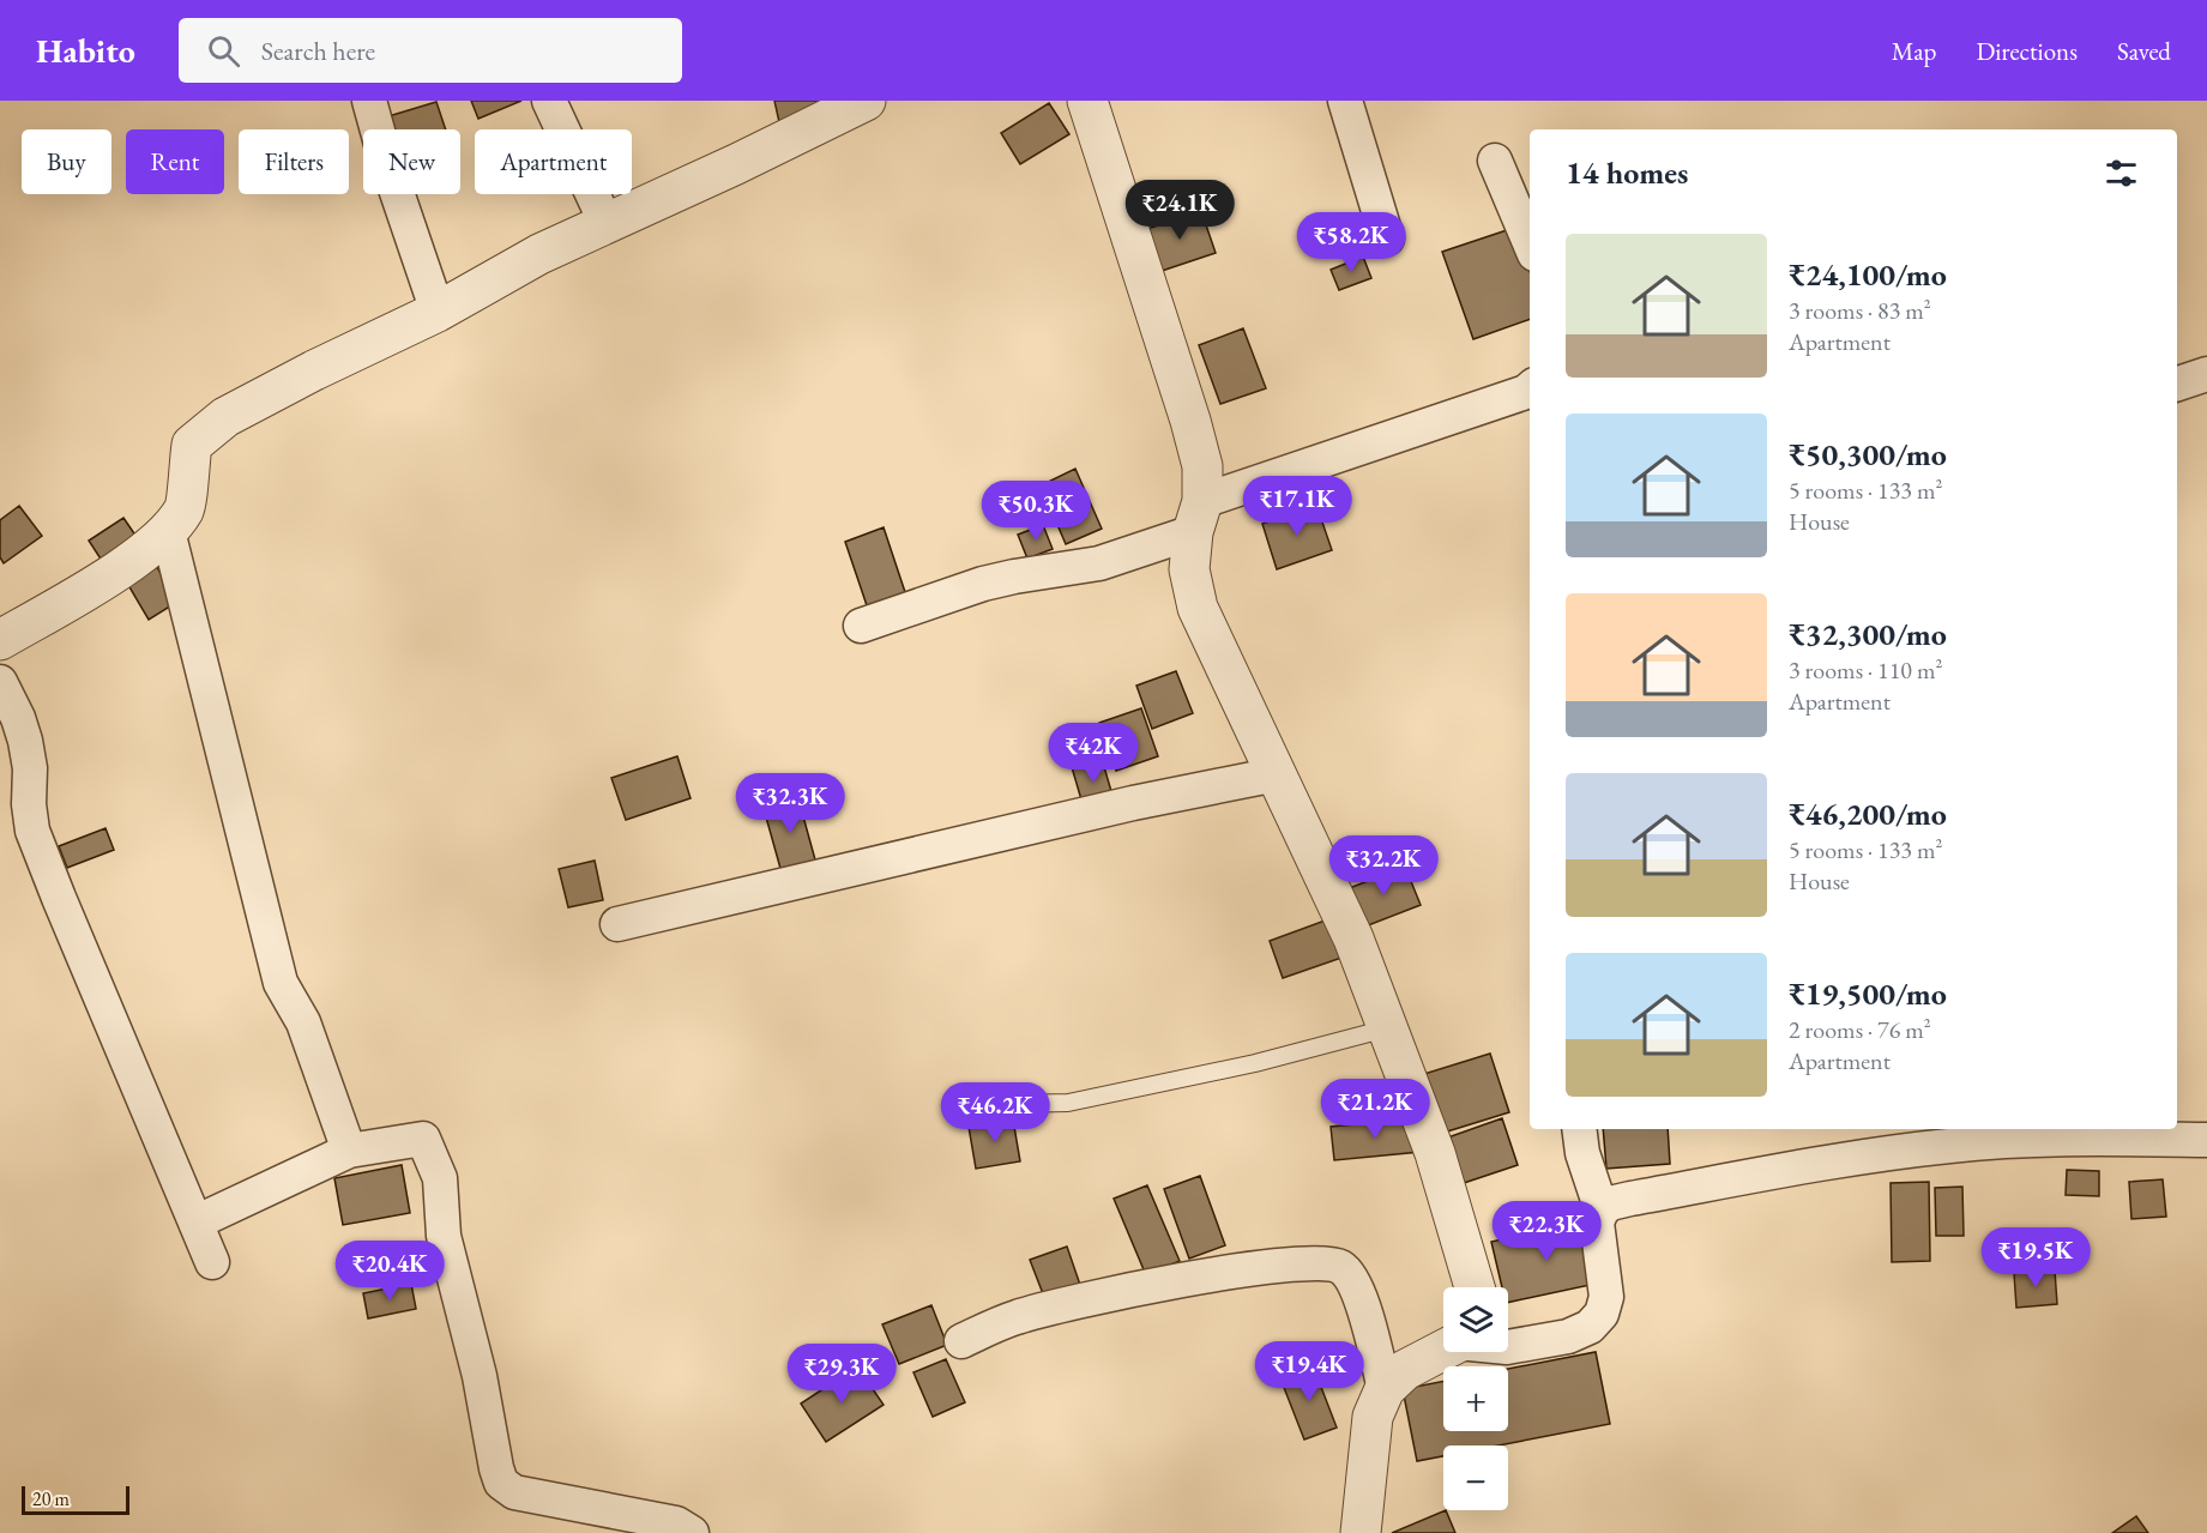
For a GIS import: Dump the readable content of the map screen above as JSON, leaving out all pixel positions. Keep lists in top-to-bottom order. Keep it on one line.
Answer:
{"scale_bar":"20 m","page":{"header":"Habito","search":"Search here","nav":["Map","Directions","Saved"],"chip":["Buy","Rent","Filters","New","Apartment"],"heading":"14 homes","price":["₹24.1K","₹58.2K","₹17.1K","₹50.3K","₹42K","₹32.3K","₹32.2K","₹21.2K","₹46.2K","₹22.3K","₹19.5K","₹20.4K","₹19.4K","₹29.3K"],"list":[{"name":"₹24,100/mo","note":"3 rooms · 83 m² · Apartment"},{"name":"₹50,300/mo","note":"5 rooms · 133 m² · House"},{"name":"₹32,300/mo","note":"3 rooms · 110 m² · Apartment"},{"name":"₹46,200/mo","note":"5 rooms · 133 m² · House"},{"name":"₹19,500/mo","note":"2 rooms · 76 m² · Apartment"}],"map_buttons":["+","−"],"scale":"20 m"}}
